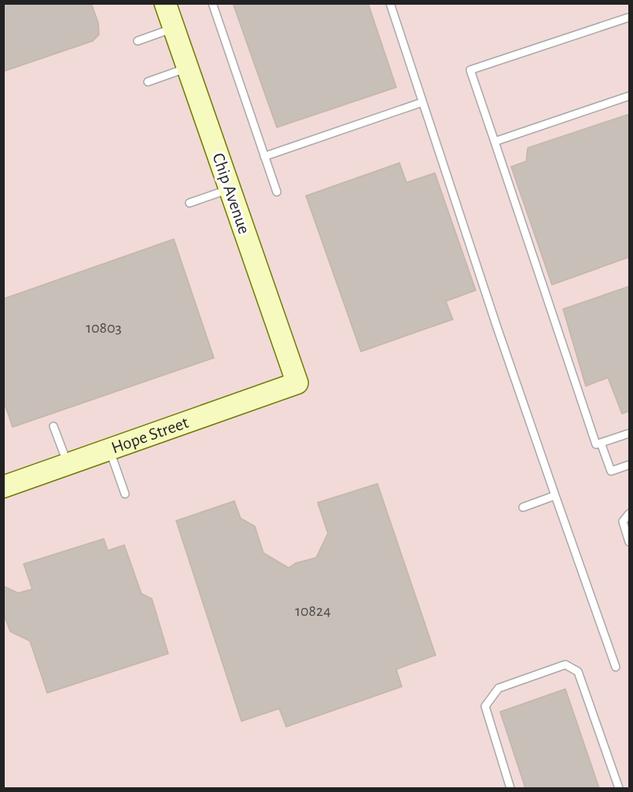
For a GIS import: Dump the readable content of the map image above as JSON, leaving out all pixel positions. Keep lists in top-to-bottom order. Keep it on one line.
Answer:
{"streets":{"street":["Chip Avenue","Hope Street"]},"crossings":[["Chip Avenue","Hope Street"]],"house_numbers":["10803","10824"]}
